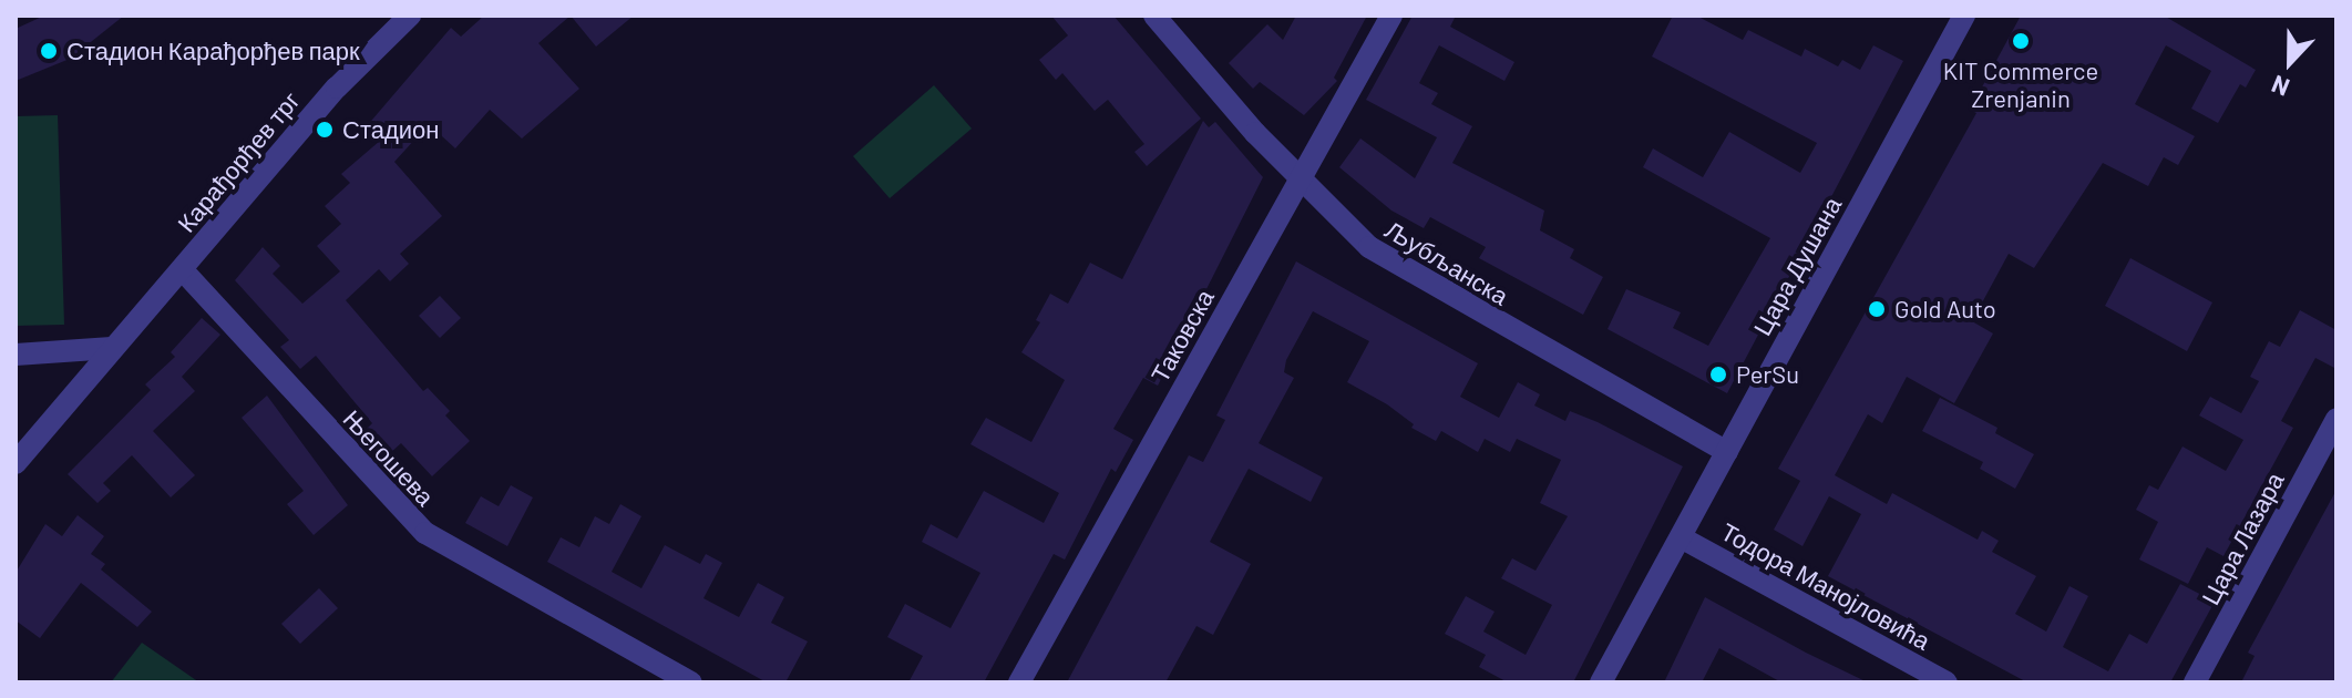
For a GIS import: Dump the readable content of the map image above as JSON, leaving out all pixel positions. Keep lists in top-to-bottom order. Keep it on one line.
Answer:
{"streets":{"street":["Карађорђев трг","Љубљанска","Цара Душана","Таковска","Његошева","Цара Лазара","Тодора Манојловића"]},"crossings":[["Карађорђев трг","Његошева"],["Љубљанска","Цара Душана"],["Љубљанска","Таковска"],["Цара Душана","Тодора Манојловића"]],"places":["KIT Commerce Zrenjanin","Стадион Карађорђев парк","Стадион","Gold Auto","PerSu"],"north":"bottom"}
